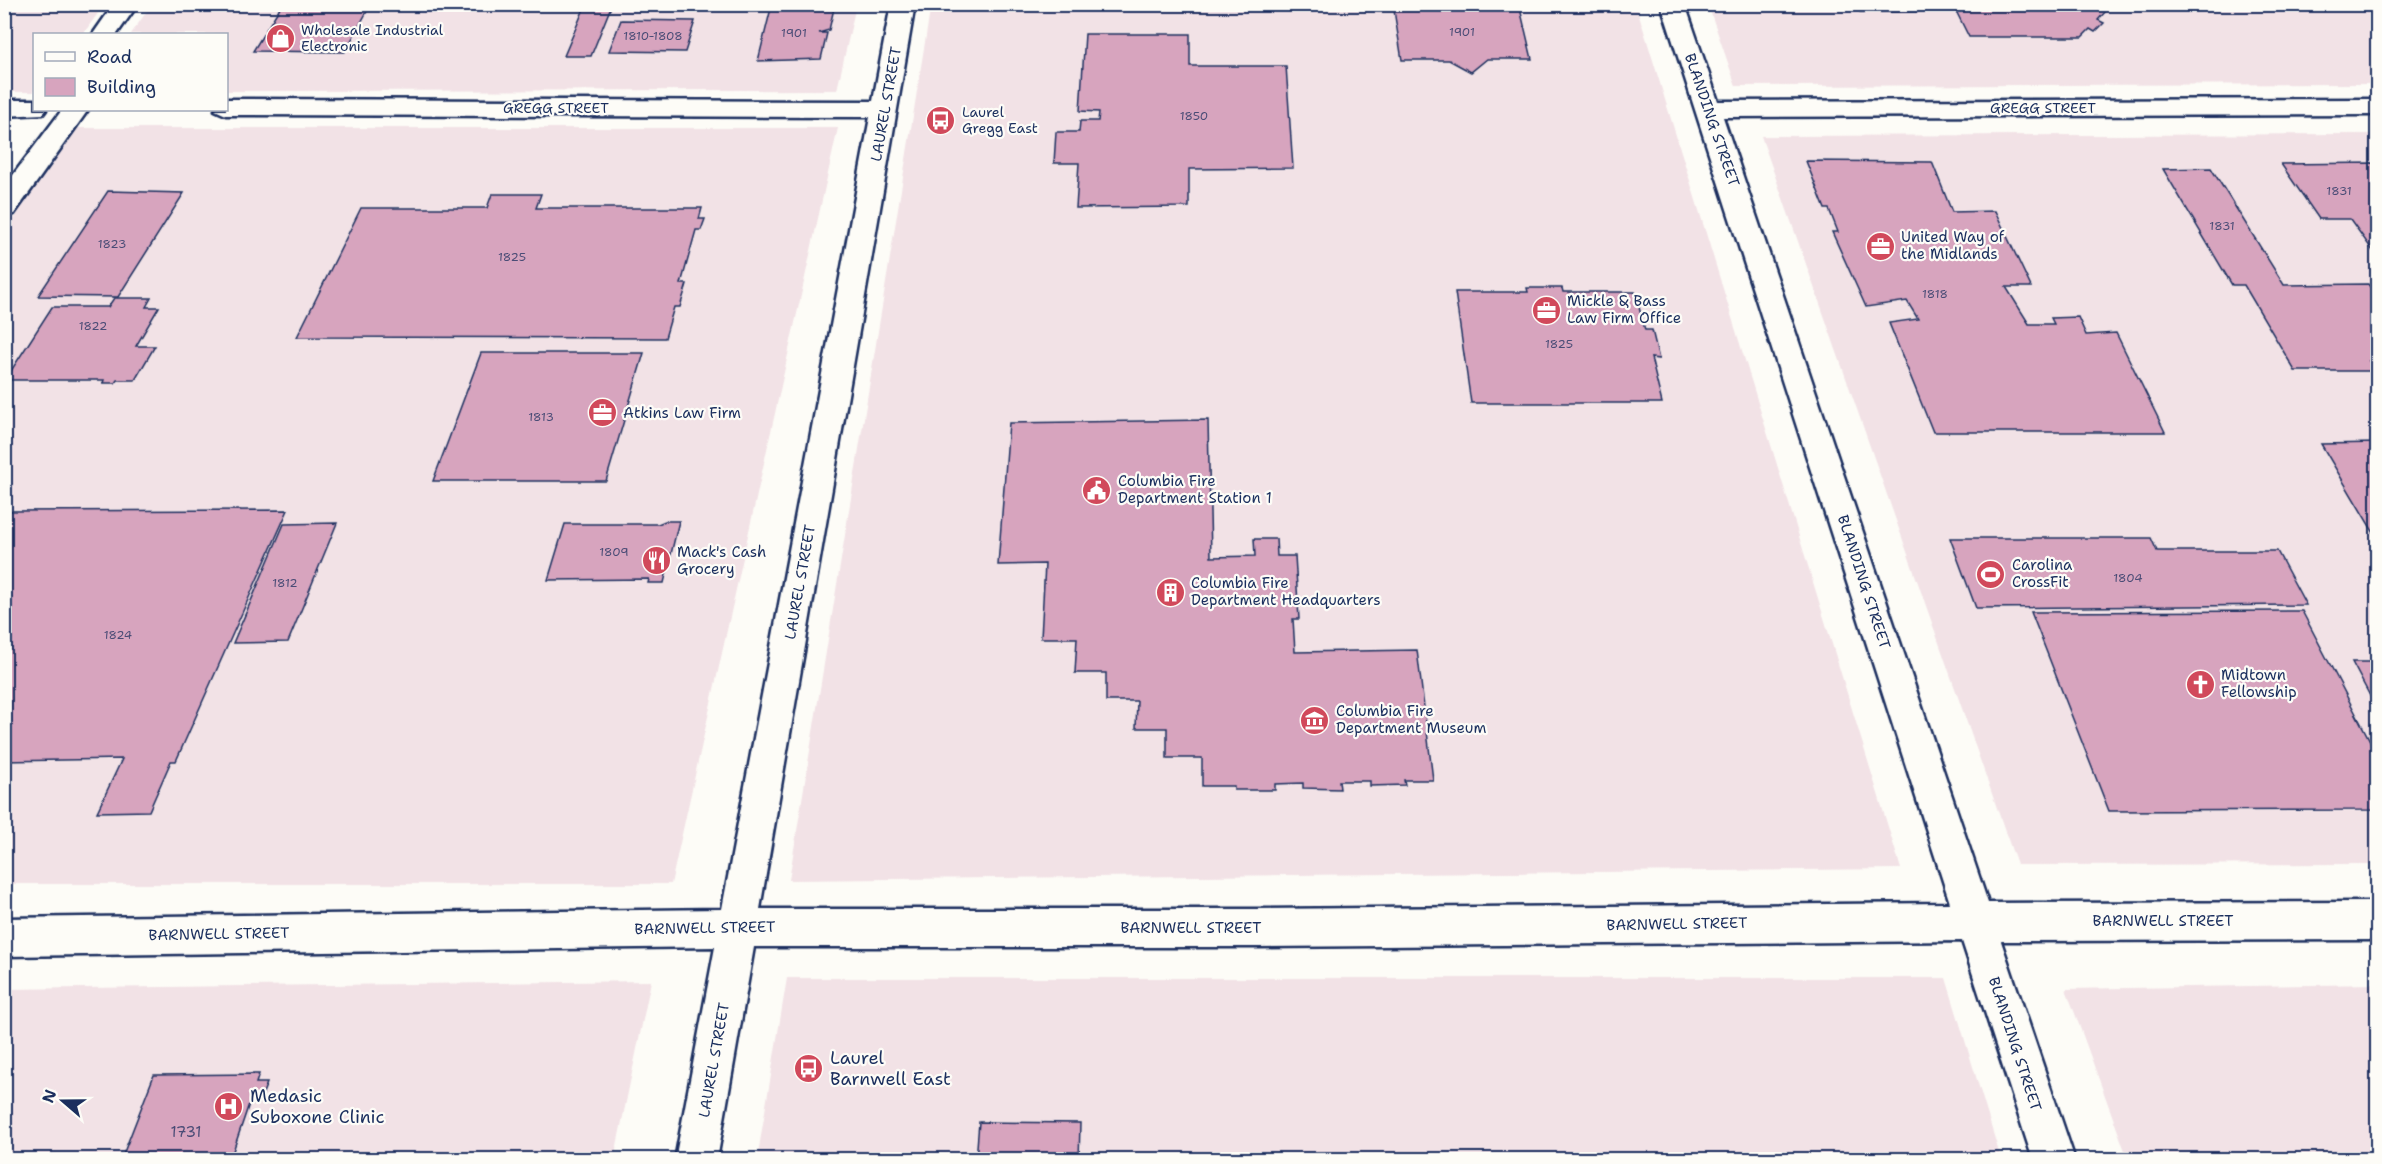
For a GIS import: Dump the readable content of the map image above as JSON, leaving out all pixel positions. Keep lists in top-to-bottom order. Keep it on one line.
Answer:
{"streets":{"street":["LAUREL STREET","GREGG STREET","BLANDING STREET","BARNWELL STREET"]},"crossings":[["LAUREL STREET","GREGG STREET"],["LAUREL STREET","BARNWELL STREET"],["GREGG STREET","BLANDING STREET"],["BLANDING STREET","BARNWELL STREET"]],"places":{"shop":["Wholesale Industrial Electronic"],"bus stop":["Laurel Gregg East","Laurel Barnwell East"],"office":["United Way of the Midlands","Mickle & Bass Law Firm Office","Atkins Law Firm"],"public building":["Columbia Fire Department Station 1"],"restaurant":["Mack's Cash Grocery"],"sports":["Carolina CrossFit"],"building":["Columbia Fire Department Headquarters"],"church":["Midtown Fellowship"],"museum":["Columbia Fire Department Museum"],"hospital":["Medasic Suboxone Clinic"]},"house_numbers":["1901","1901","1810-1808","1850","1831","1831","1823","1825","1818","1822","1825","1813","1809","1804","1812","1824","1731"],"legend":["Road","Building"],"north":"left"}
